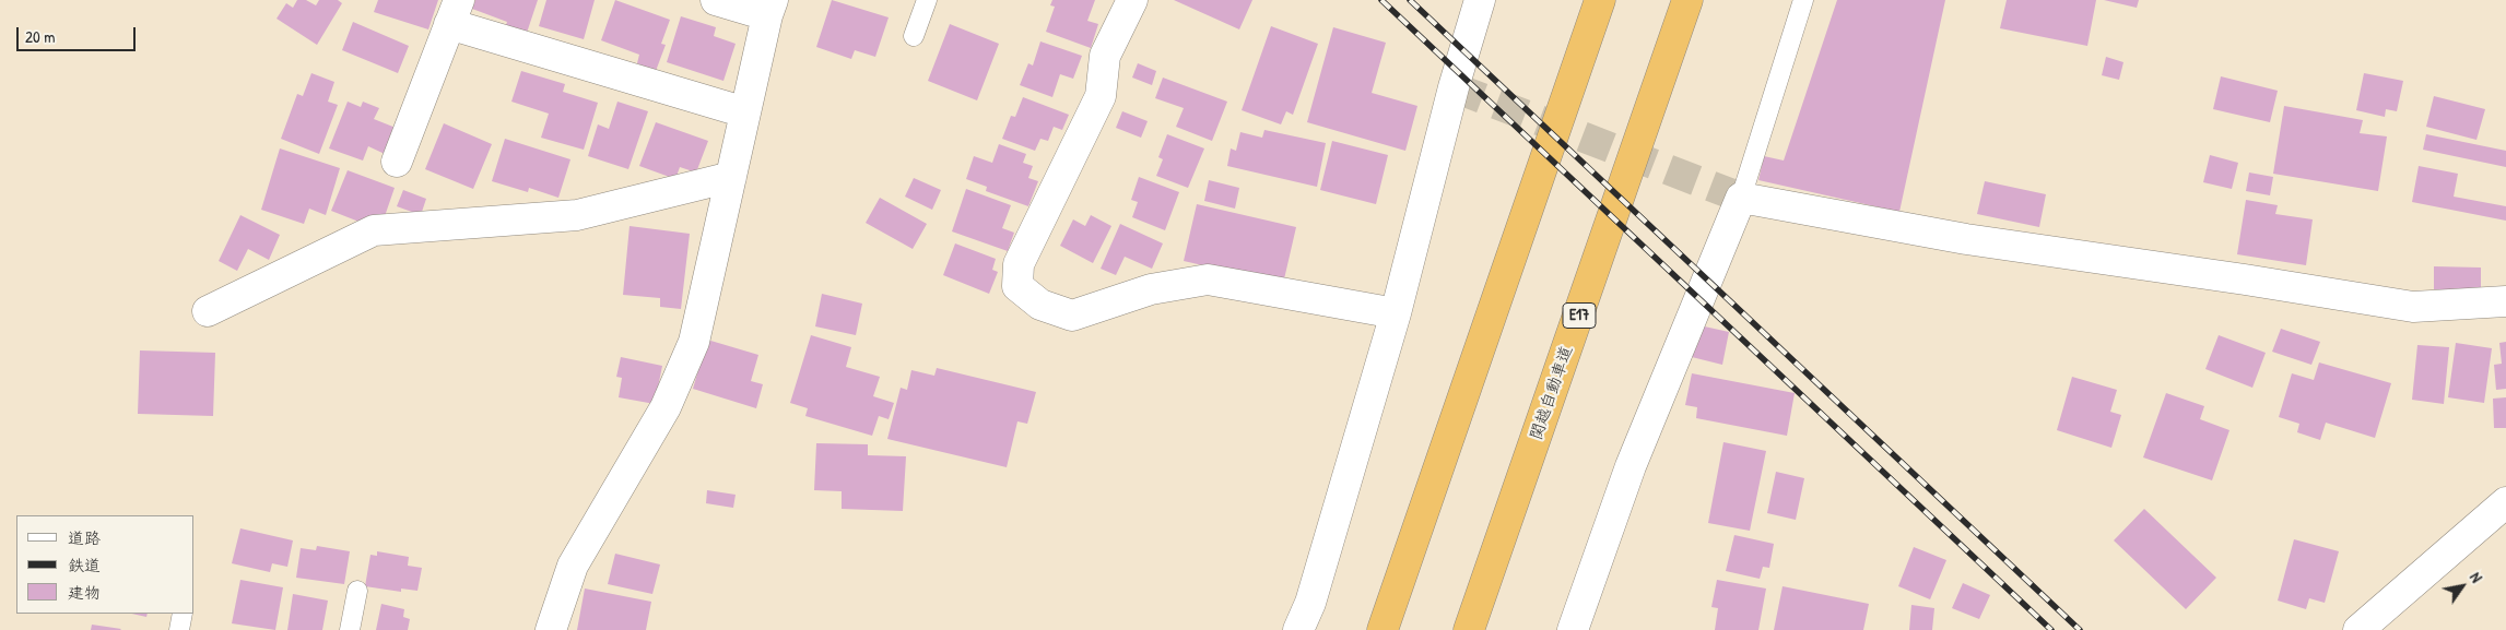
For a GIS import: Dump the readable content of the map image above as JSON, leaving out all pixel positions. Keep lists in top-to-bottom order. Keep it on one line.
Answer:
{"streets":{"highway":["E17","関越自動車道"]},"legend":["道路","鉄道","建物"],"scale_bar":"20 m","north":"top right"}
